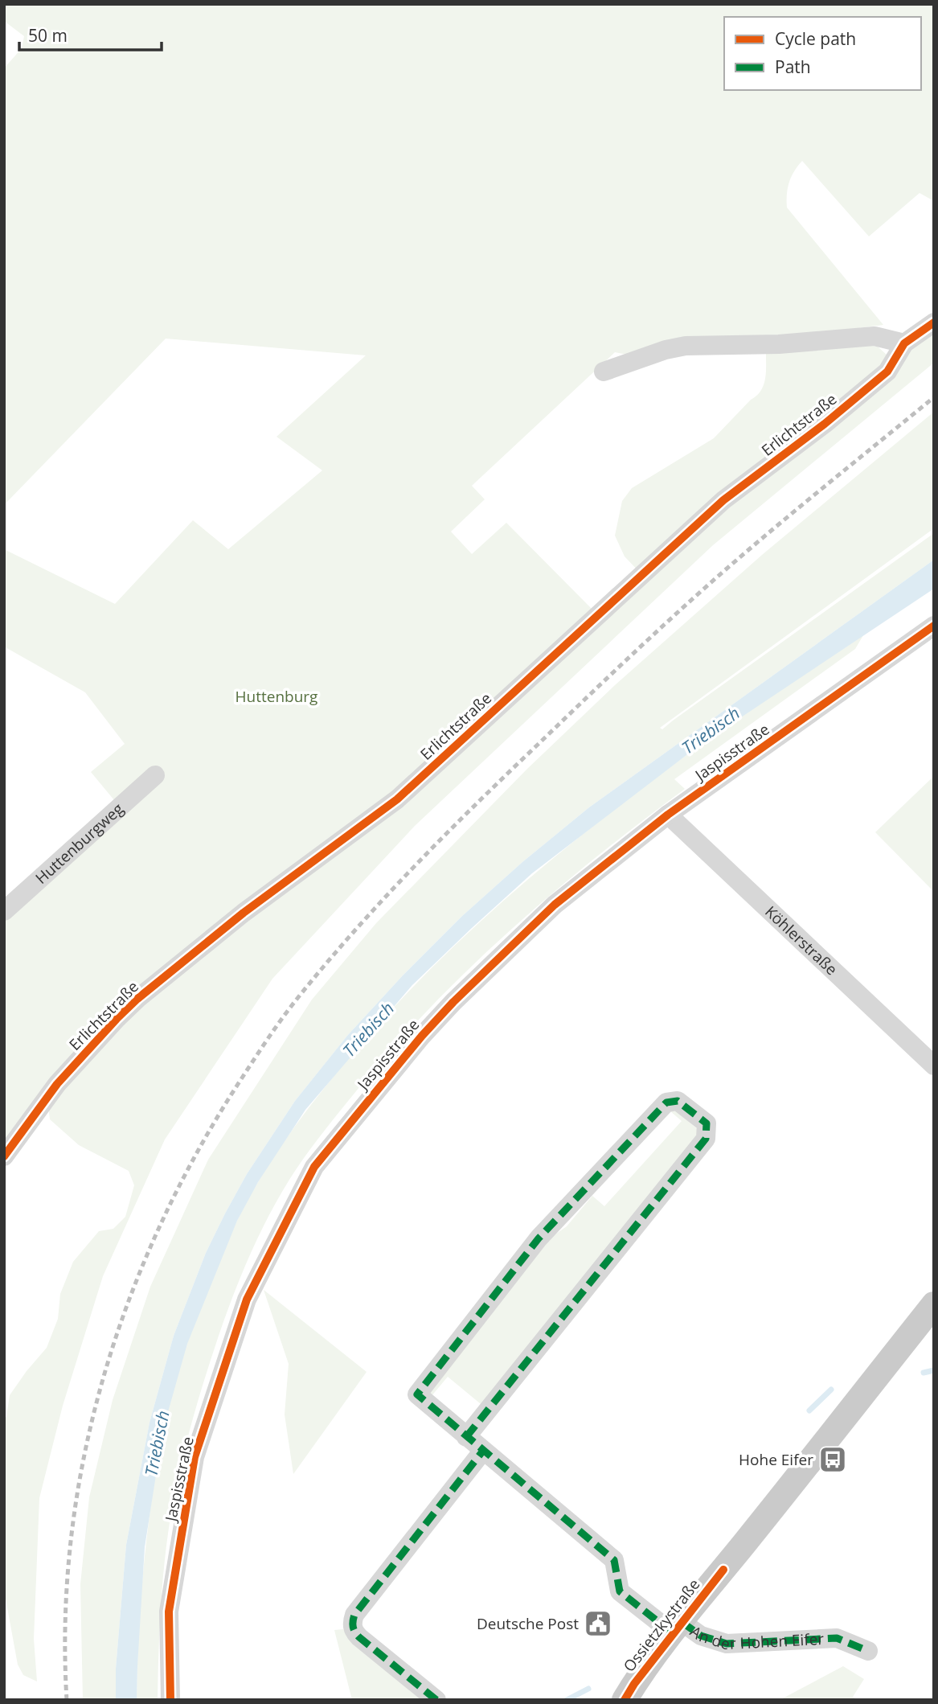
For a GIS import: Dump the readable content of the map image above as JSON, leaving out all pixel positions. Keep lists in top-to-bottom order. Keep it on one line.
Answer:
{"streets":{"main road":["Ossietzkystraße"],"street":["Erlichtstraße","Jaspisstraße","Huttenburgweg","Köhlerstraße","An der Hohen Eifer"]},"crossings":[["Jaspisstraße","Köhlerstraße"],["Ossietzkystraße","An der Hohen Eifer"]],"water":["Triebisch"],"parks":["Huttenburg"],"places":{"bus stop":["Hohe Eifer"],"public building":["Deutsche Post"]},"legend":["Cycle path","Path"],"scale_bar":"50 m"}
